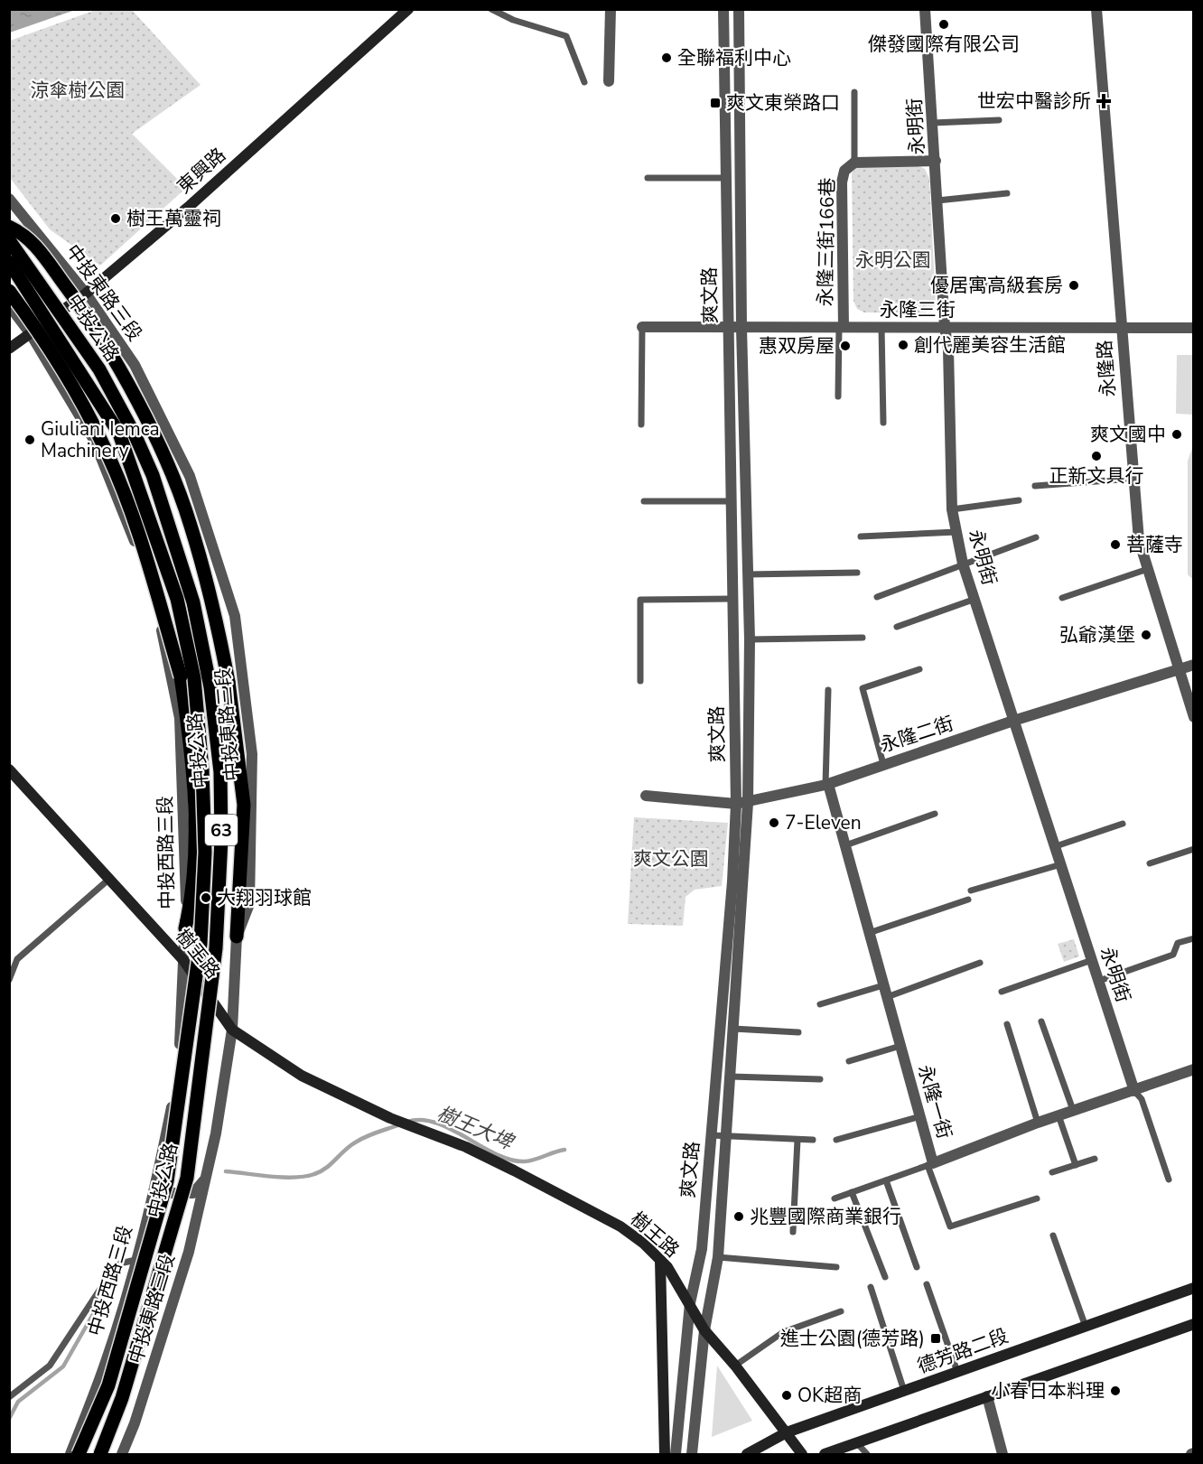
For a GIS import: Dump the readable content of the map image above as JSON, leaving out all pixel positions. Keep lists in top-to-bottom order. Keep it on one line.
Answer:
{"streets":{"main road":["中投公路","63"],"street":["永明街","東興路","永隆三街166巷","中投東路三段","爽文路","永隆三街","永隆路","永隆二街","中投西路三段","樹王路","永隆一街","德芳路二段"]},"crossings":[["永明街","永隆三街"],["永明街","永隆二街"],["永明街","永隆一街"],["東興路","中投東路三段"],["東興路","中投西路三段"],["永隆三街166巷","永隆三街"],["中投東路三段","樹王路"],["爽文路","永隆三街"],["爽文路","永隆二街"],["爽文路","樹王路"],["永隆三街","永隆路"],["永隆路","永隆二街"],["永隆二街","永隆一街"],["中投西路三段","樹王路"],["樹王路","德芳路二段"]],"water":["樹王大埤"],"parks":["涼傘樹公園","永明公園","爽文公園"],"places":{"other":["傑發國際有限公司","全聯福利中心","樹王萬靈祠","優居寓高級套房","創代麗美容生活館","惠双房屋","爽文國中","Giuliani Iemca Machinery","正新文具行","菩薩寺","弘爺漢堡","7-Eleven","大翔羽球館","兆豐國際商業銀行","小春日本料理","OK超商"],"health":["世宏中醫診所"],"transit":["爽文東榮路口","進士公園(德芳路)"]}}
